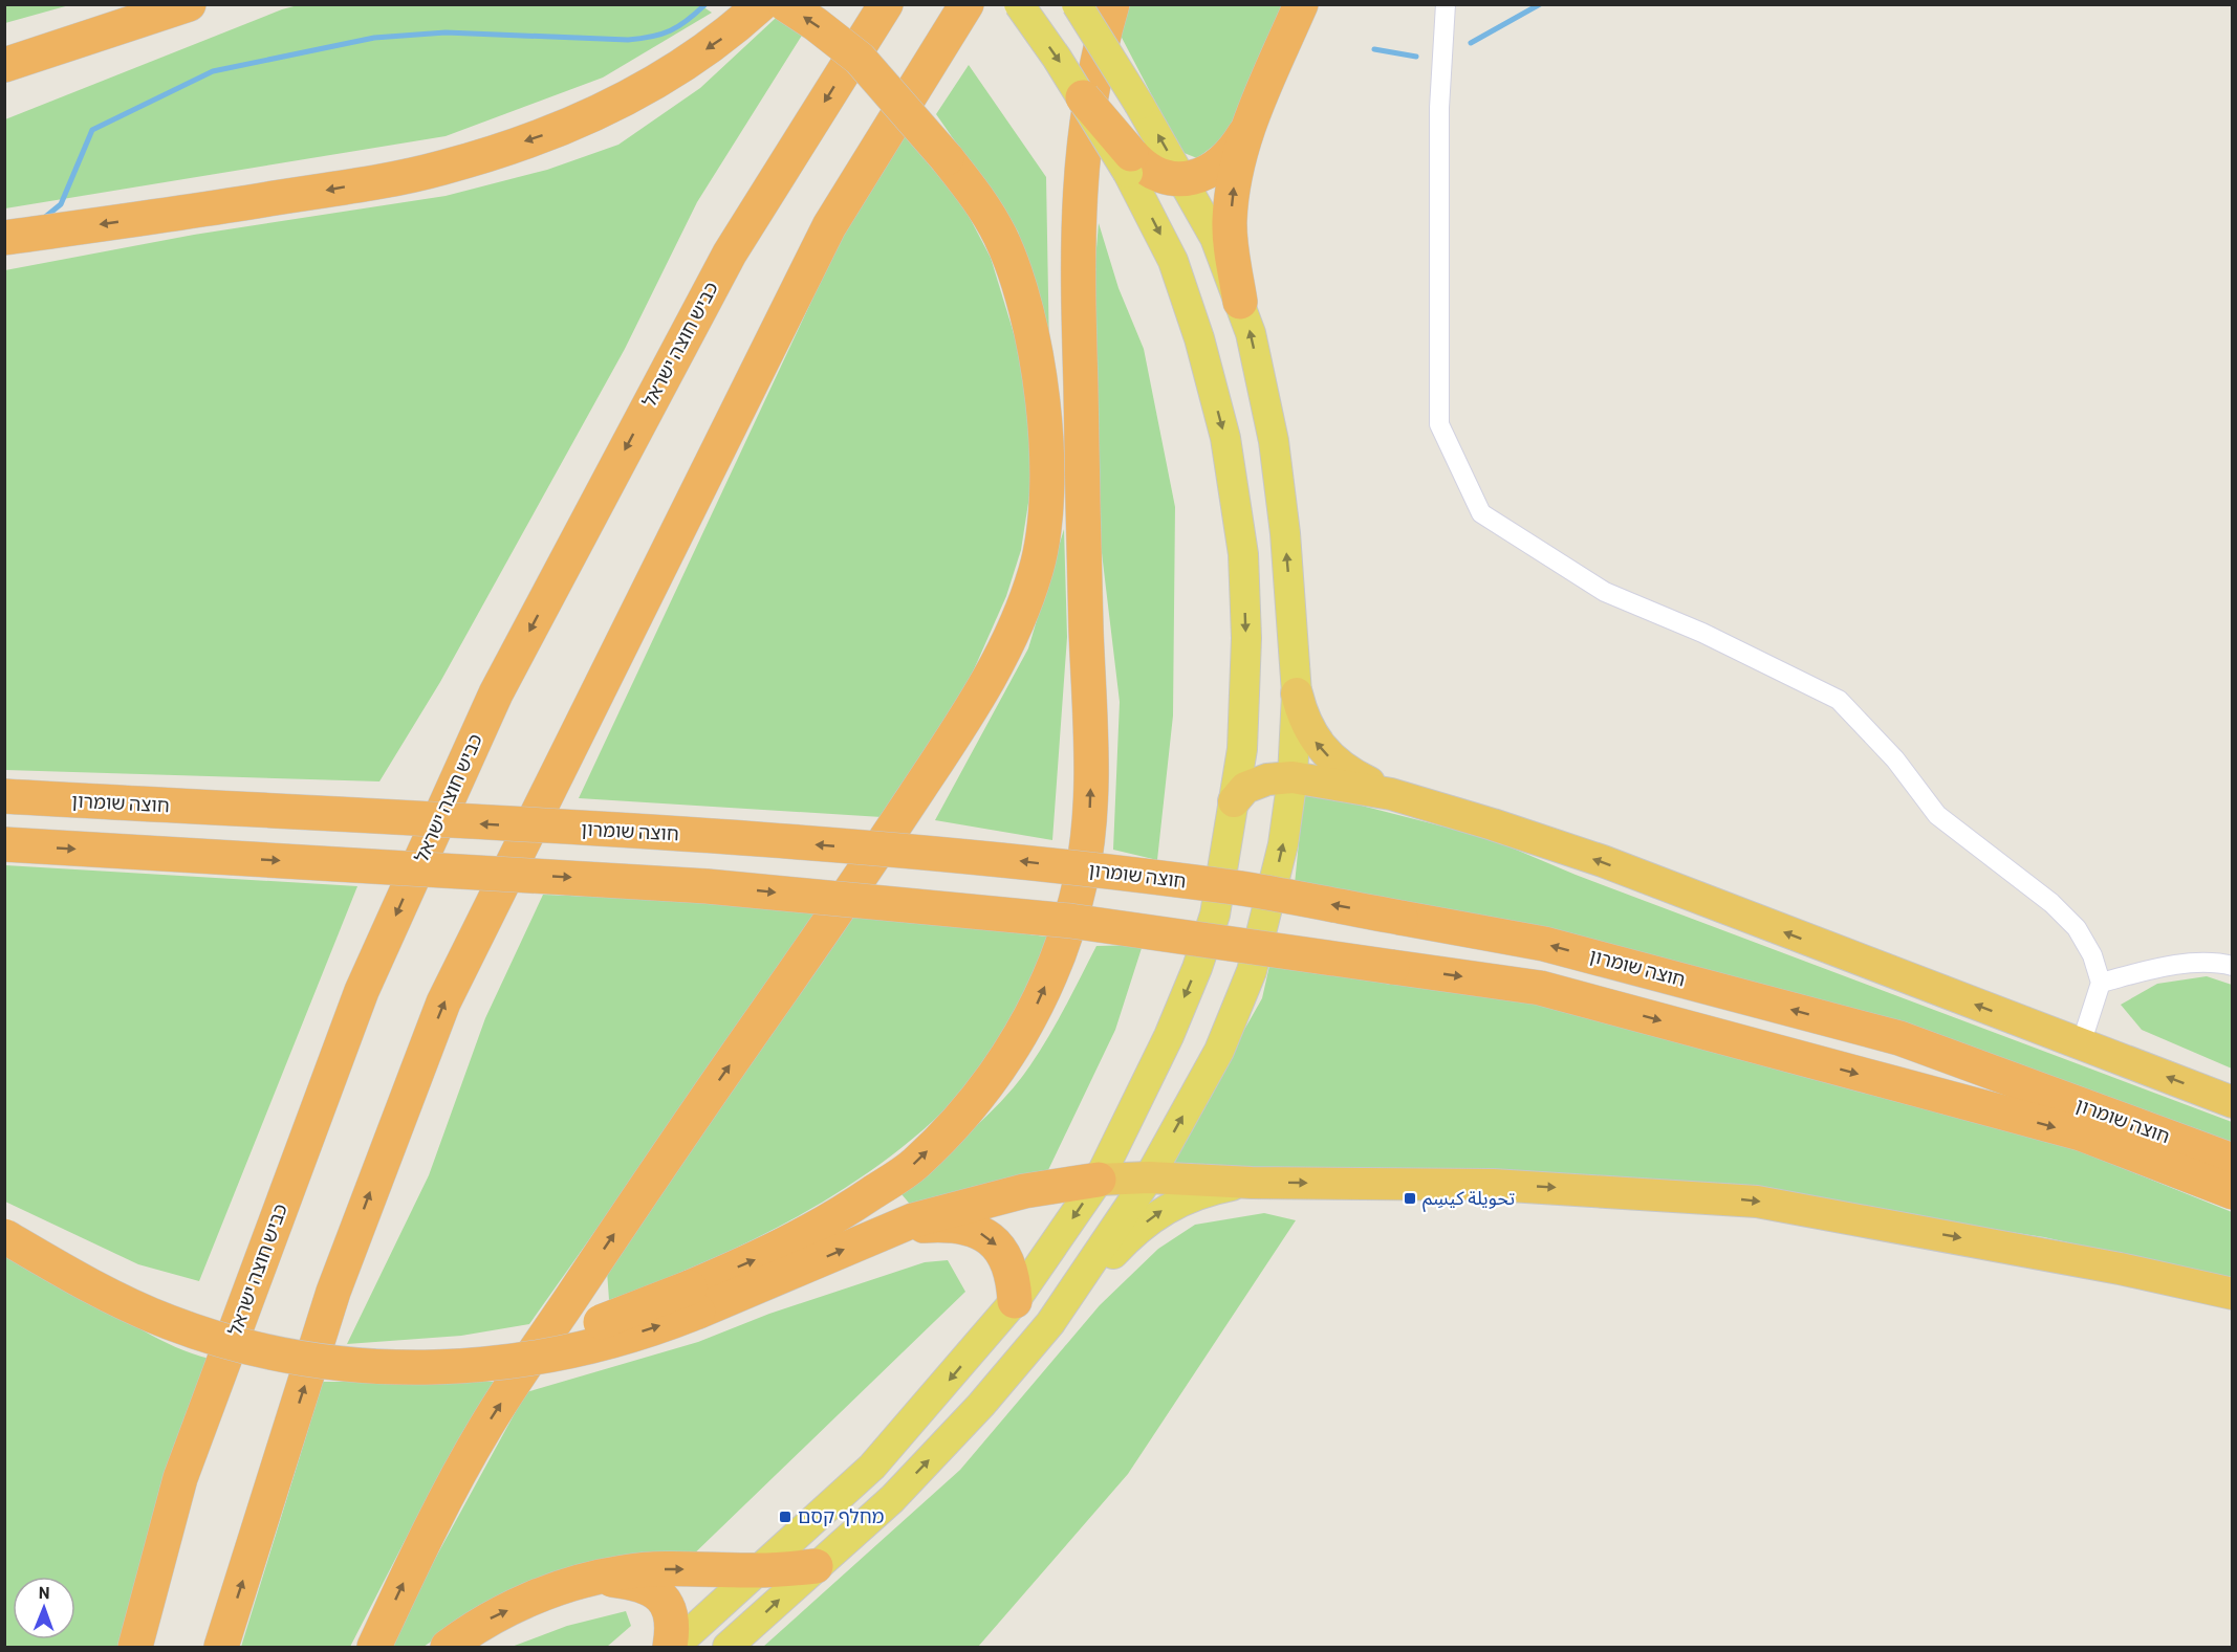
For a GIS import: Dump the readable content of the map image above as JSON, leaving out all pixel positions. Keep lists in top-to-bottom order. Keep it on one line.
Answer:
{"streets":{"highway":["כביש חוצה ישראל","חוצה שומרון"]},"places":{"transit":["تحويلة كيسِم","מחלף קסם"]},"north":"top"}
